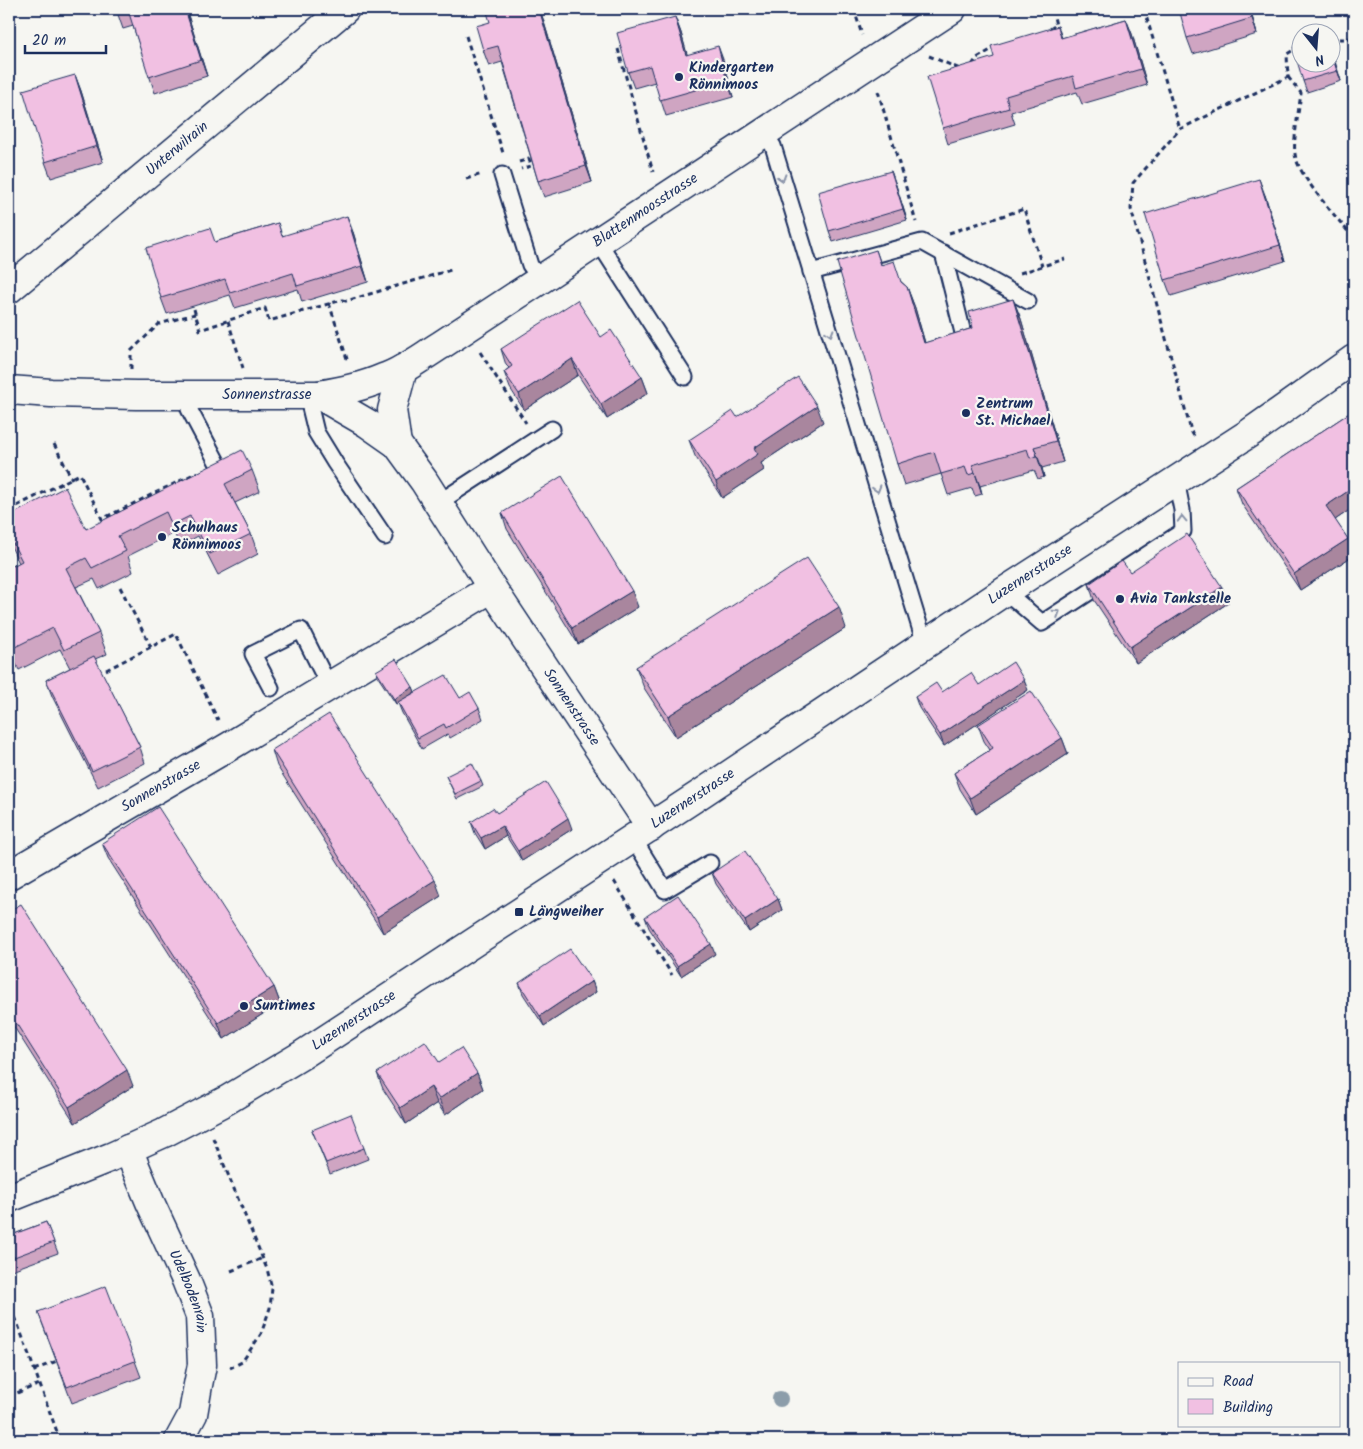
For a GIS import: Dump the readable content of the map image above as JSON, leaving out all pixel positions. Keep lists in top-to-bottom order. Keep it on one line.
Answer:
{"streets":{"street":["Unterwilrain","Blattenmoosstrasse","Sonnenstrasse","Luzernerstrasse","Udelbodenrain"]},"crossings":[["Blattenmoosstrasse","Sonnenstrasse"],["Sonnenstrasse","Luzernerstrasse"],["Luzernerstrasse","Udelbodenrain"]],"places":{"other":["Kindergarten Rönnimoos","Zentrum St. Michael","Schulhaus Rönnimoos","Avia Tankstelle","Suntimes"],"transit":["Längweiher"]},"legend":["Road","Building"],"scale_bar":"20 m","north":"bottom"}
